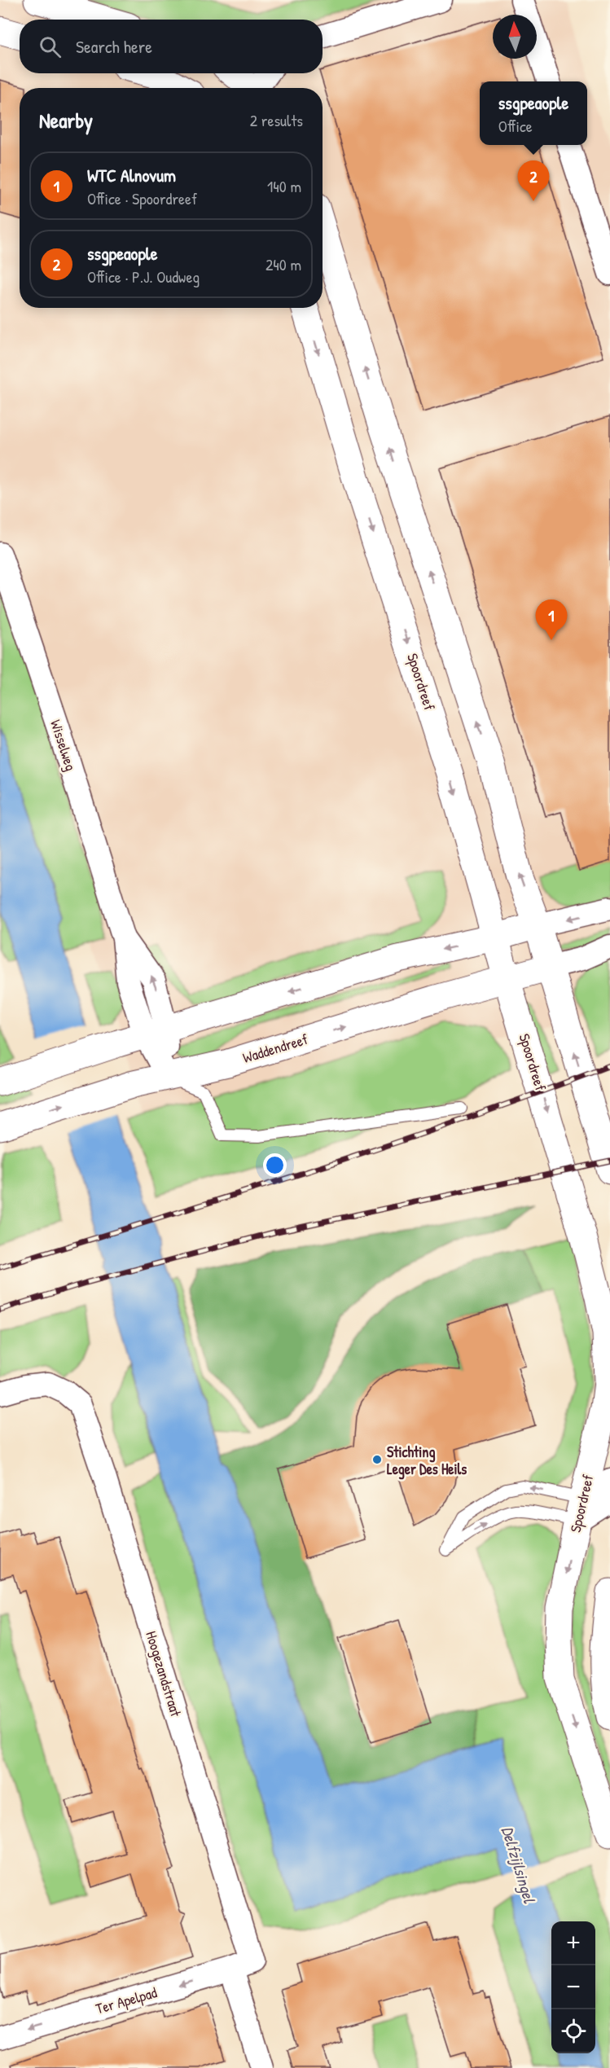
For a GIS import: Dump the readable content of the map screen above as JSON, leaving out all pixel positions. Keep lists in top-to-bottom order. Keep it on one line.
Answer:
{"streets":{"main road":["Spoordreef","Waddendreef"],"street":["Wisselweg","Hoogezandstraat","Ter Apelpad"]},"crossings":[["Spoordreef","Waddendreef"],["Wisselweg","Waddendreef"],["Hoogezandstraat","Ter Apelpad"]],"one_way":["Ter Apelpad"],"water":["Delfzijlsingel"],"places":["Stichting Leger Des Heils"],"north":"top","page":{"search":"Search here","popup":["ssgpeaople","Office"],"heading":["Nearby","2 results"],"list":[{"mark":"1","name":"WTC Alnovum","note":"Office · Spoordreef","value":"140 m"},{"mark":"2","name":"ssgpeaople","note":"Office · P.J. Oudweg","value":"240 m"}],"pins":["2","1"],"map_buttons":["+","−"]}}
